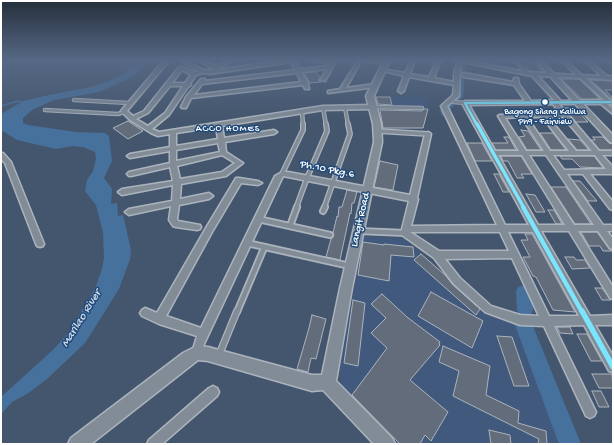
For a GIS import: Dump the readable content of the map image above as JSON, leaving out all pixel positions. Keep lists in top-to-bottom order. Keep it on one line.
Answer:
{"streets":{"main road":["Langit Road"],"street":["Ph.10 Pkg.6"]},"crossings":[["Ph.10 Pkg.6","Langit Road"]],"districts":["ACCO HOMES"],"water":["Marilao River"],"places":["Bagong Silang Kaliwa Ph9 - Fairview"]}
